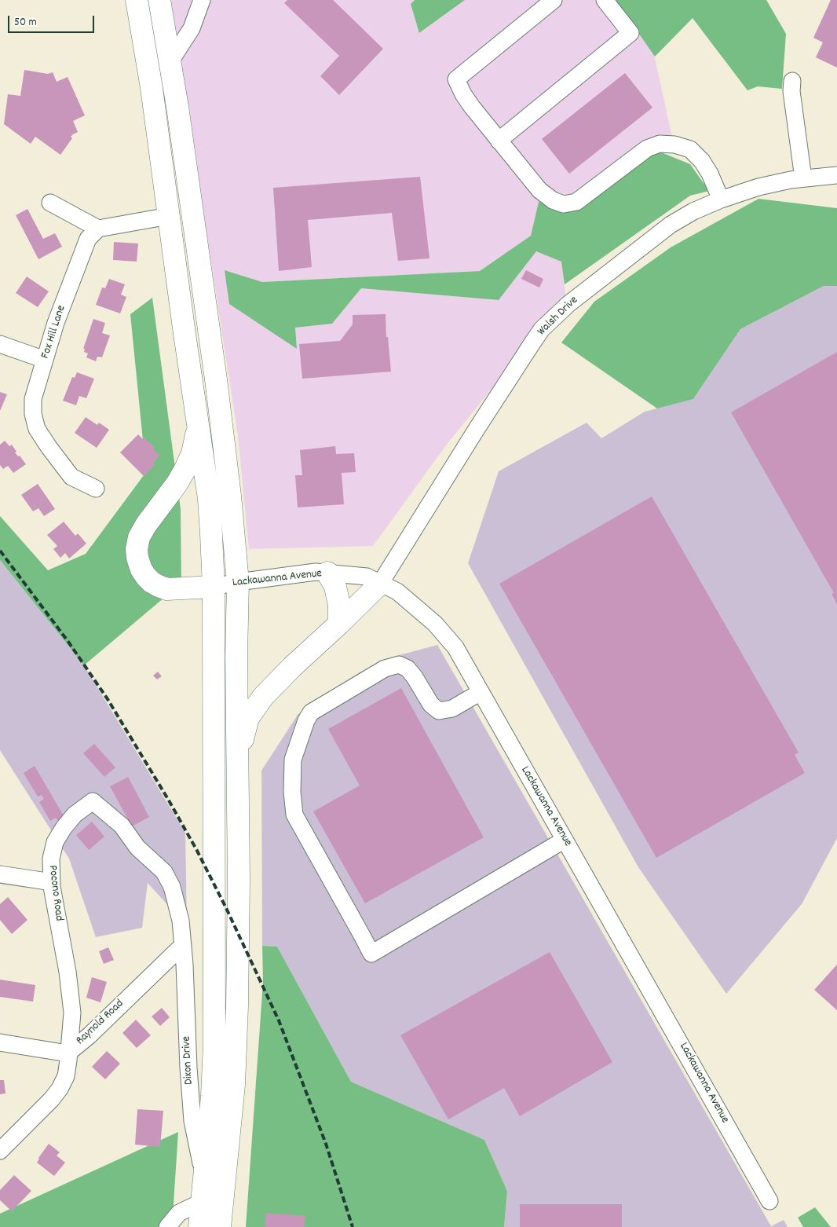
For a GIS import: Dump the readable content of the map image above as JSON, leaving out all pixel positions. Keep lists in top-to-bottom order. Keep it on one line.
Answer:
{"streets":{"street":["Walsh Drive","Fox Hill Lane","Lackawanna Avenue","Pocono Road","Raynold Road","Dixon Drive"]},"crossings":[["Walsh Drive","Lackawanna Avenue"],["Pocono Road","Raynold Road"],["Pocono Road","Dixon Drive"],["Raynold Road","Dixon Drive"]],"scale_bar":"50 m"}
